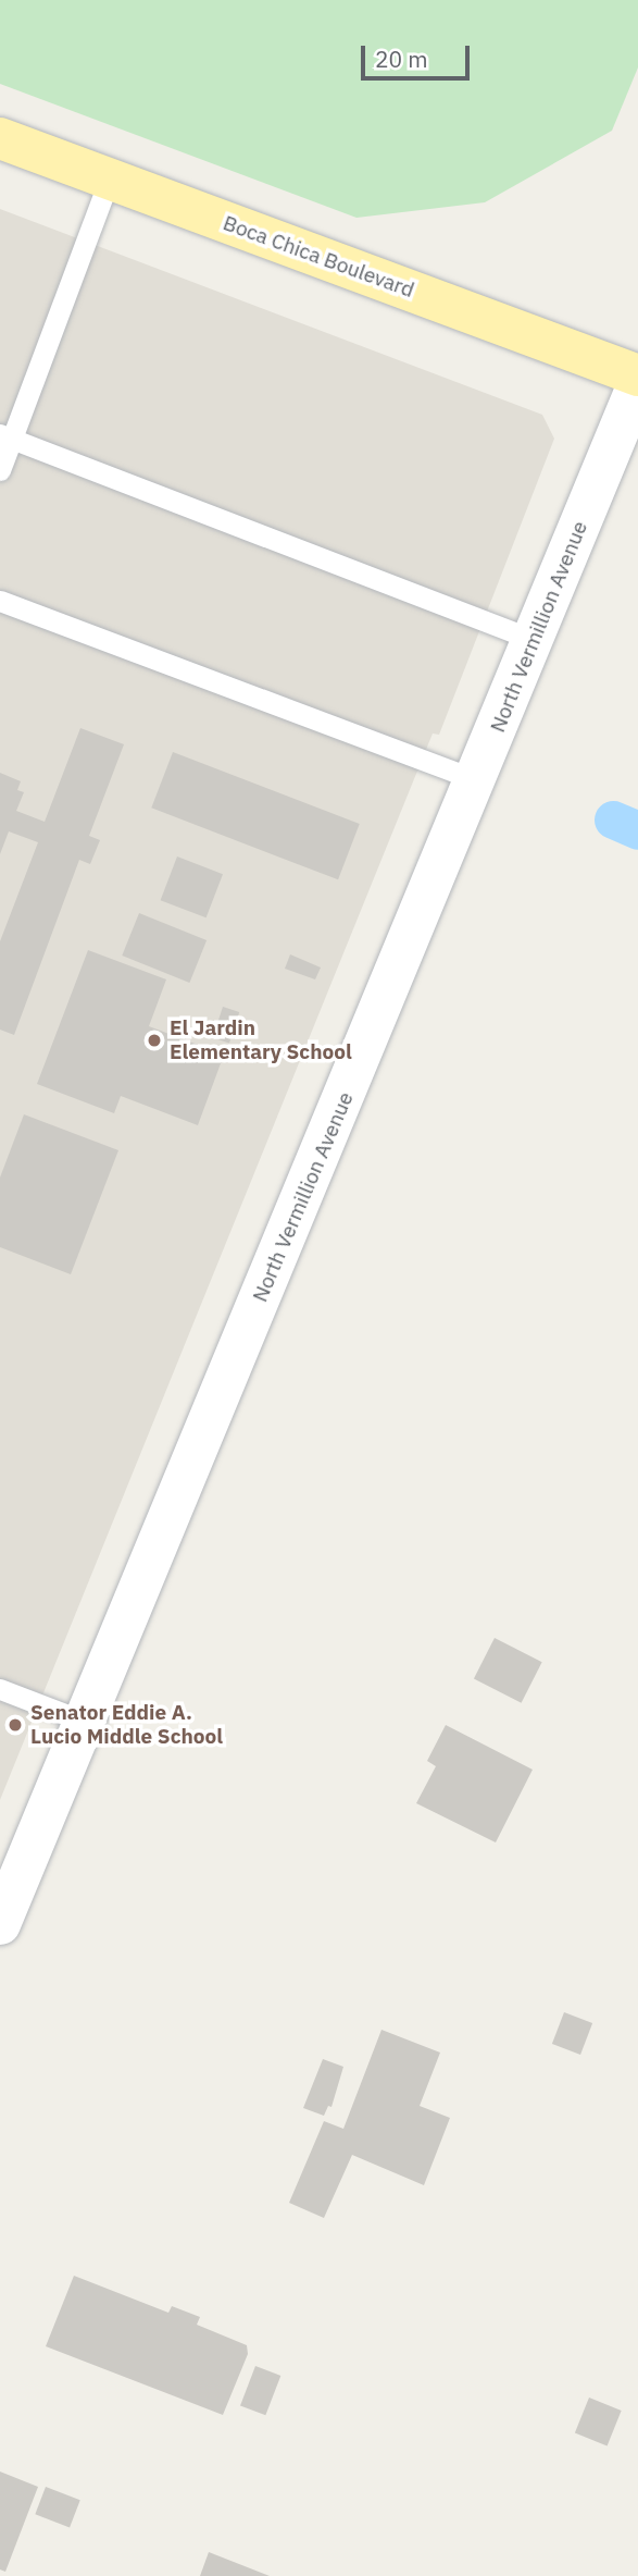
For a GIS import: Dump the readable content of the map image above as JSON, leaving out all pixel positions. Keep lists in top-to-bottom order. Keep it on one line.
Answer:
{"streets":{"main road":["Boca Chica Boulevard"],"street":["North Vermillion Avenue"]},"places":["El Jardin Elementary School","Senator Eddie A. Lucio Middle School"],"scale_bar":"20 m"}
